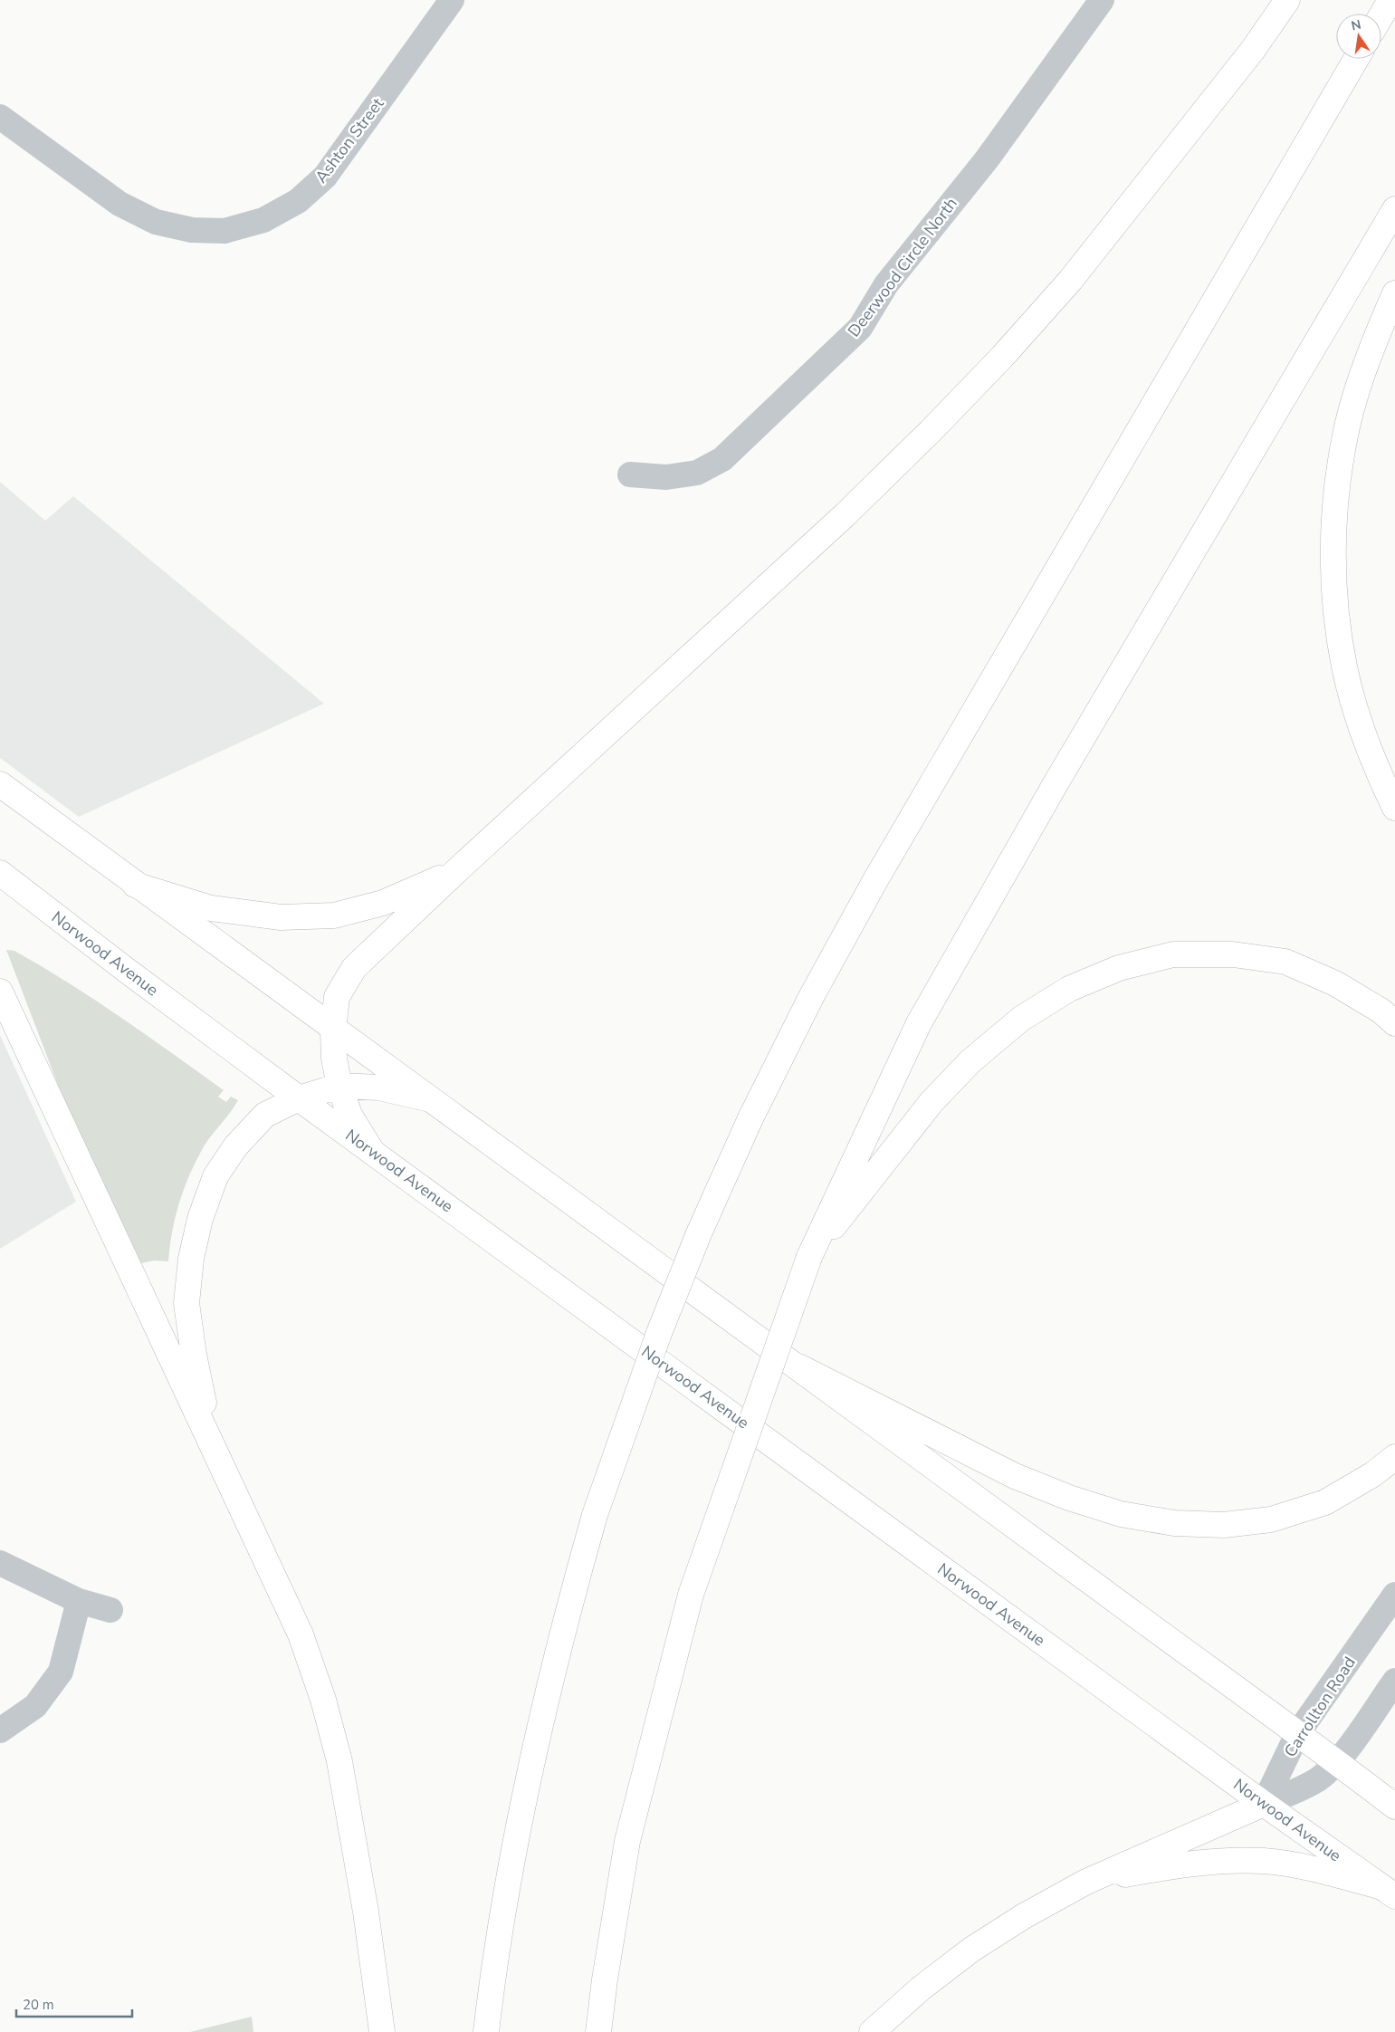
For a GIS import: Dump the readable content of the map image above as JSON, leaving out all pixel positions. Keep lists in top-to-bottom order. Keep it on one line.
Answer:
{"streets":{"main road":["Norwood Avenue"],"street":["Ashton Street","Deerwood Circle North","Carrollton Road"]},"crossings":[["Norwood Avenue","Carrollton Road"]],"scale_bar":"20 m","north":"top"}
